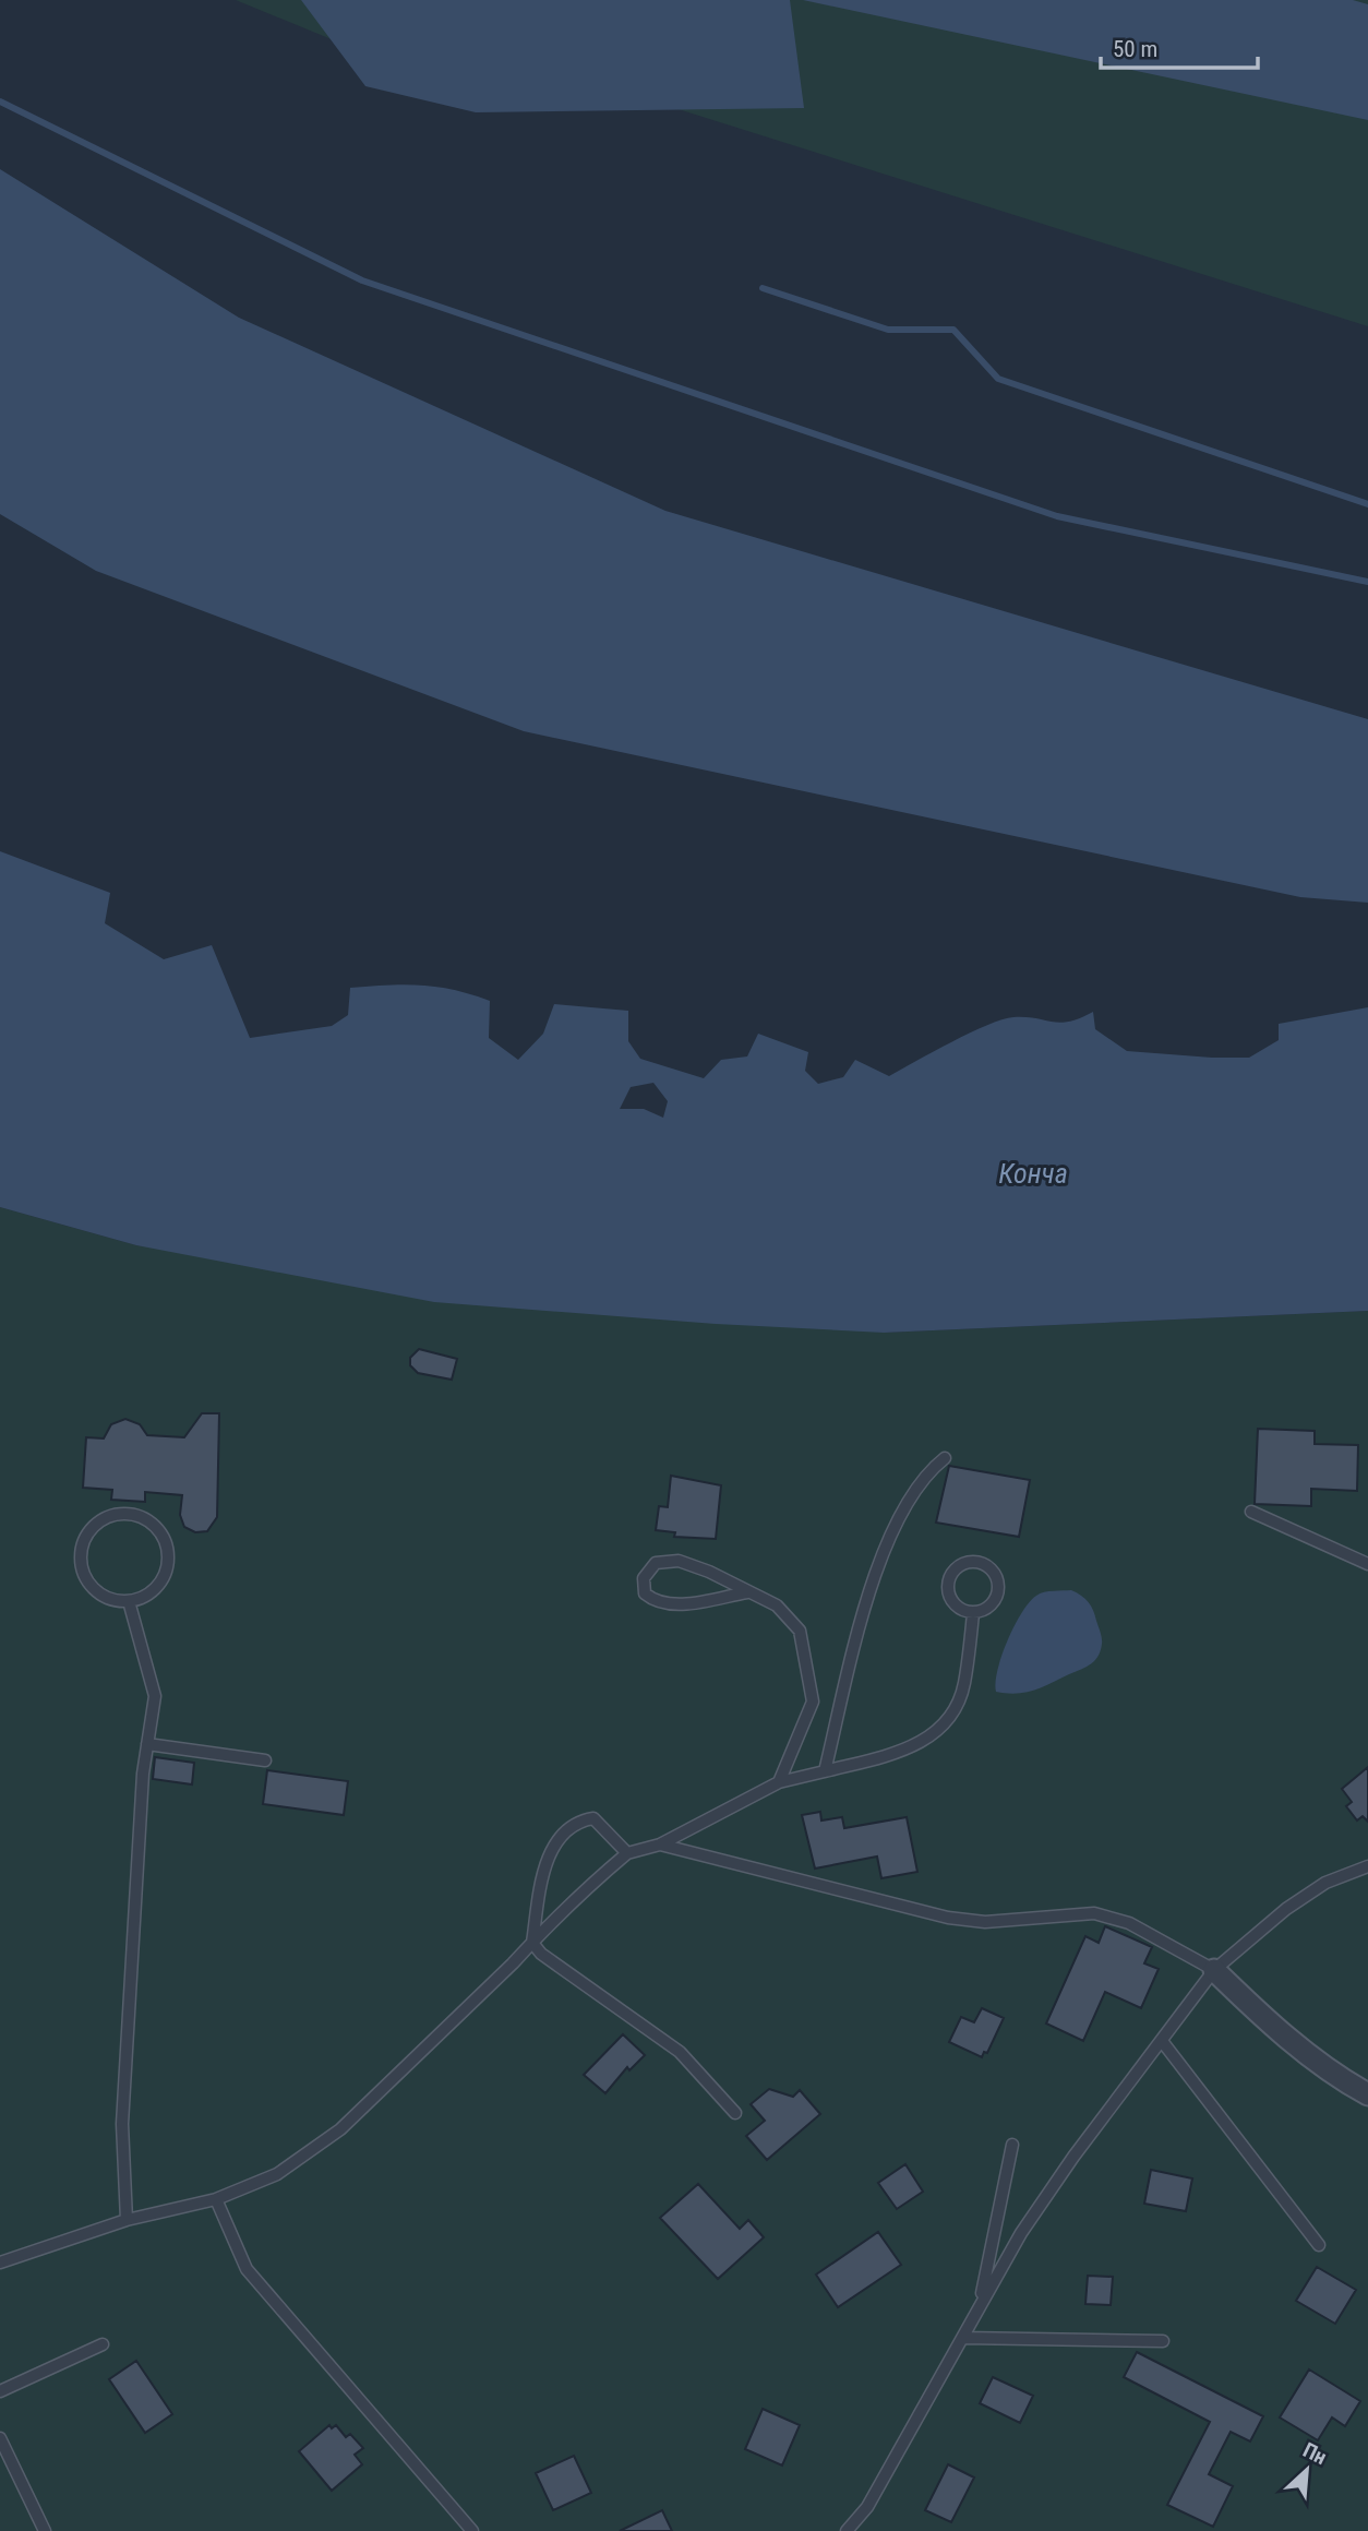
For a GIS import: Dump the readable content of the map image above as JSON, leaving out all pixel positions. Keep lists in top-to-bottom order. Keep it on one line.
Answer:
{"water":["Конча"],"scale_bar":"50 m","north":"top right"}
